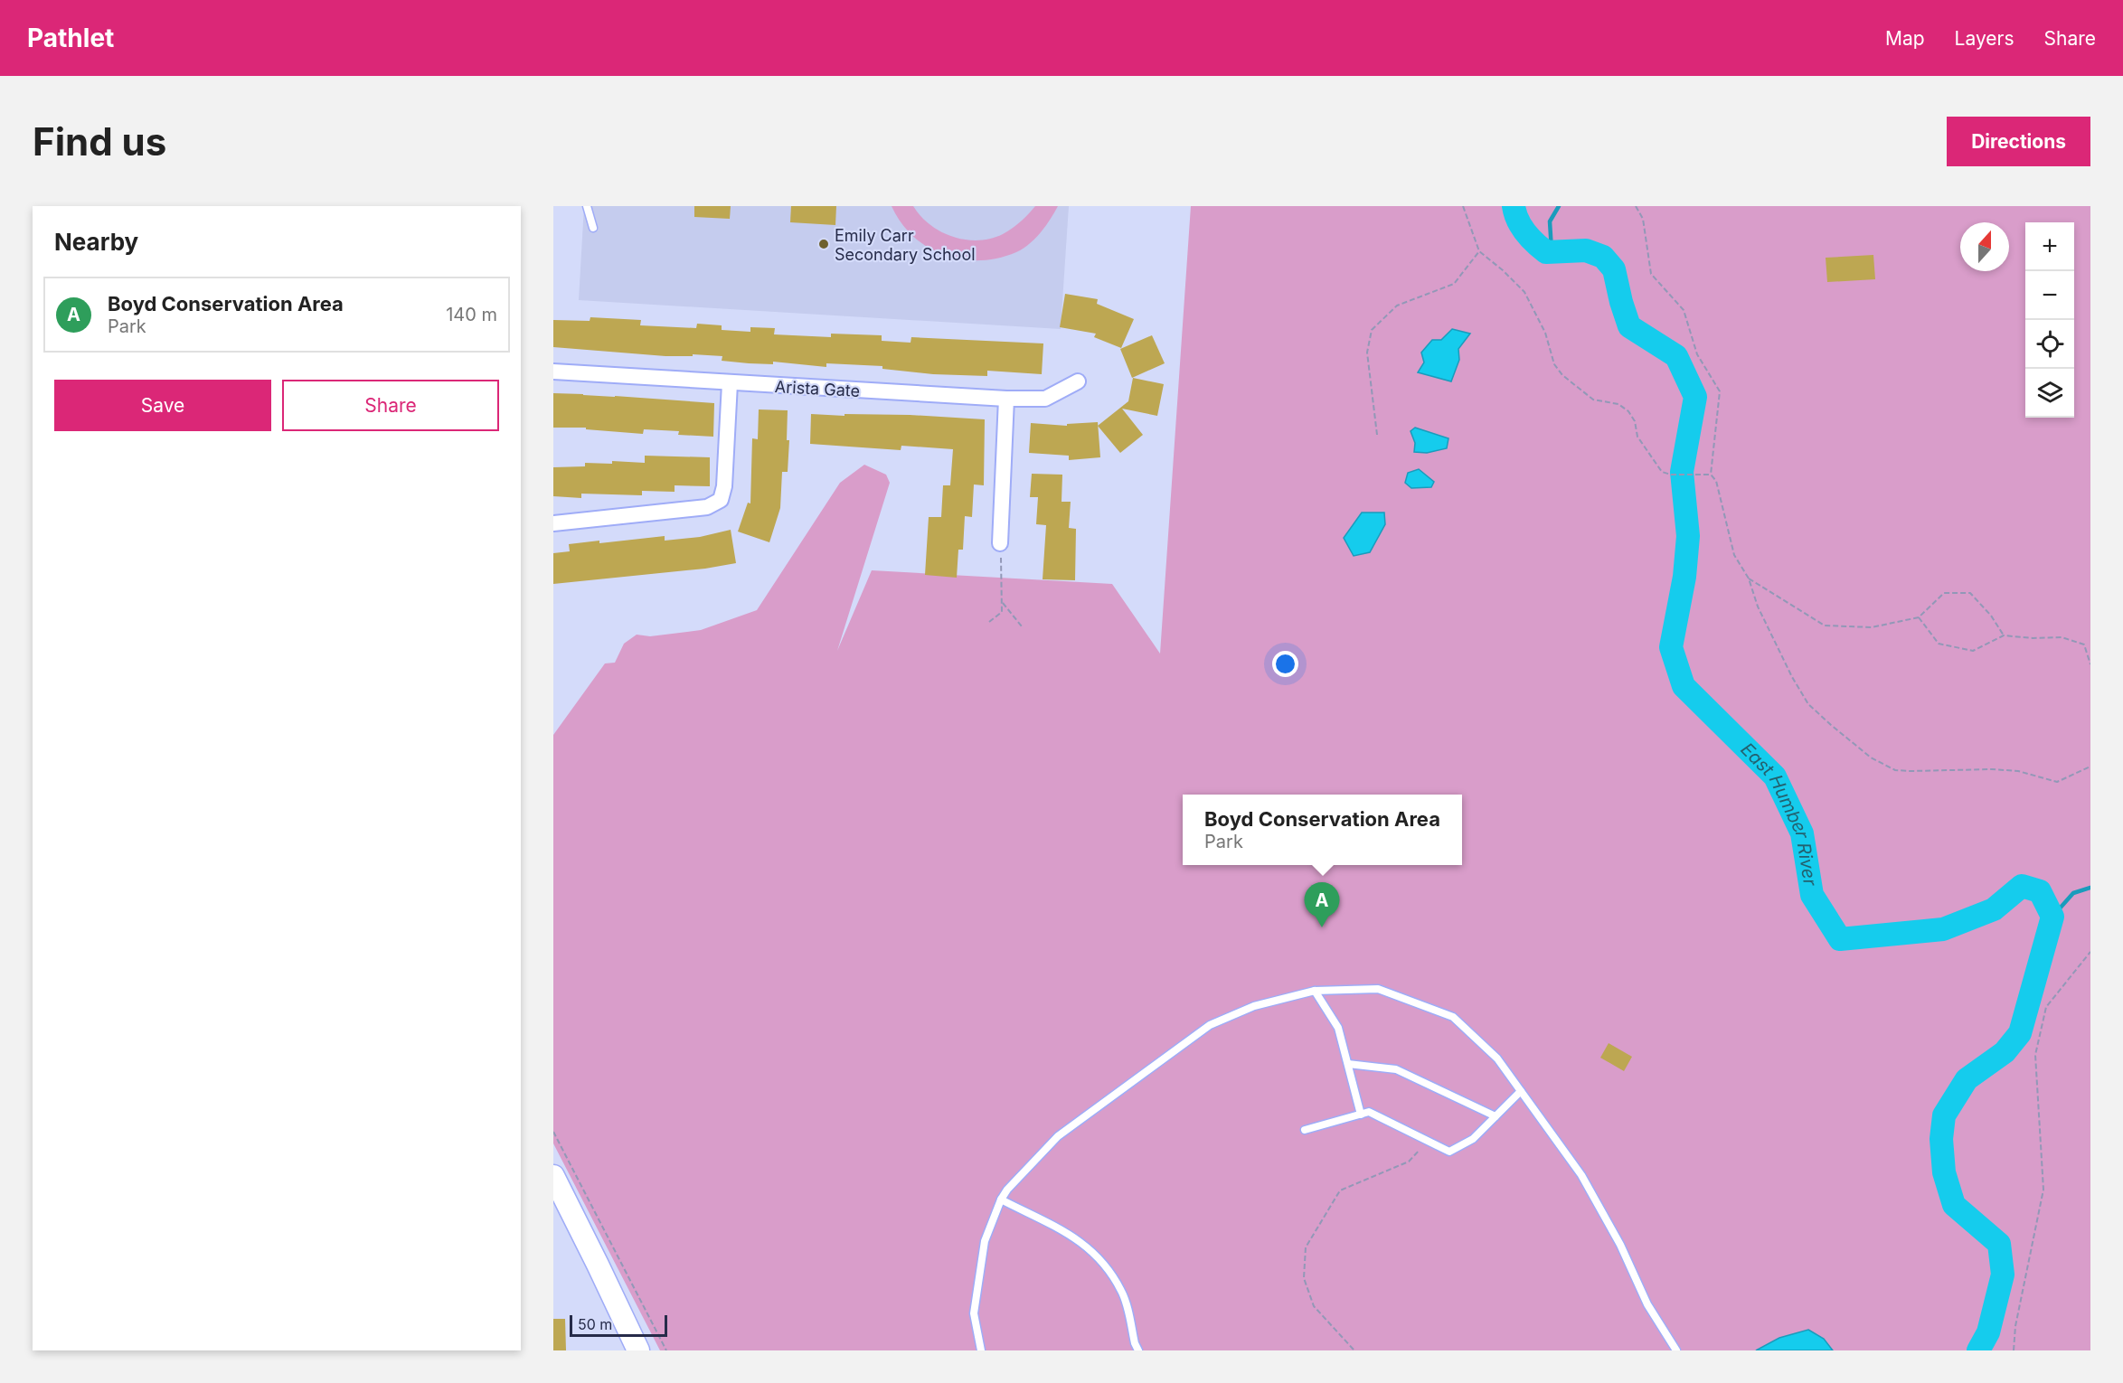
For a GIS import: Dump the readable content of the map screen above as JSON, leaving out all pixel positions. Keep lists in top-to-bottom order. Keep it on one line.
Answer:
{"streets":{"street":["Arista Gate"]},"water":["East Humber River"],"places":["Emily Carr Secondary School"],"scale_bar":"50 m","north":"top","page":{"header":"Pathlet","nav":["Map","Layers","Share"],"buttons":["Directions",["Save","Share"]],"title":"Find us","heading":"Nearby","map_buttons":["+","−"],"list":[{"mark":"A","name":"Boyd Conservation Area","note":"Park","value":"140 m"}],"popup":["Boyd Conservation Area","Park"],"pins":"A","scale":"50 m"}}
